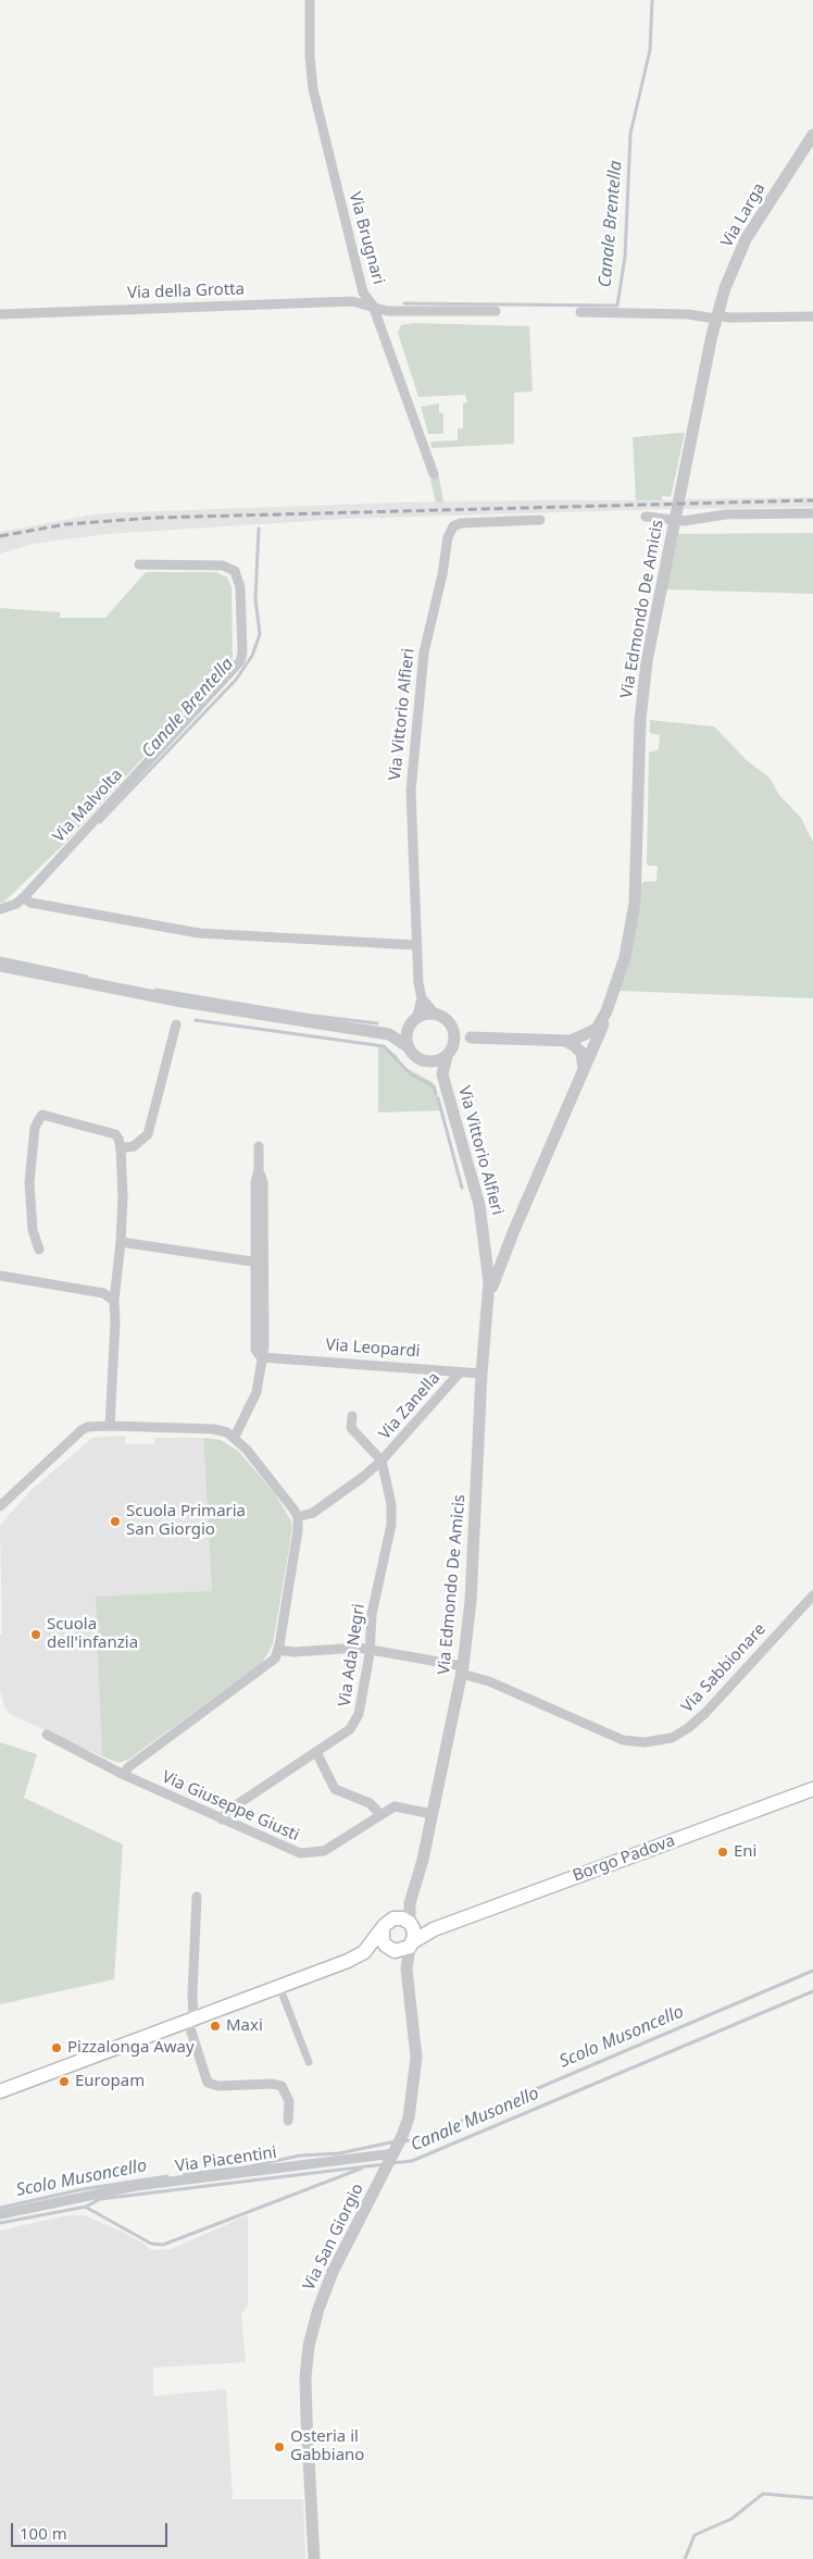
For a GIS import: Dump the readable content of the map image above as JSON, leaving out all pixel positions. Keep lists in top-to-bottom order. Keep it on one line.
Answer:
{"streets":{"main road":["Borgo Padova"],"street":["Via Larga","Via Brugnari","Via della Grotta","Via Edmondo De Amicis","Via Vittorio Alfieri","Via Malvolta","Via Leopardi","Via Zanella","Via Ada Negri","Via Sabbionare","Via Giuseppe Giusti","Via Piacentini","Via San Giorgio"]},"crossings":[["Via Larga","Via Edmondo De Amicis"],["Via Brugnari","Via della Grotta"],["Via Edmondo De Amicis","Via Vittorio Alfieri"],["Via Edmondo De Amicis","Via Leopardi"],["Via Edmondo De Amicis","Via Sabbionare"],["Via Edmondo De Amicis","Via Giuseppe Giusti"],["Via Edmondo De Amicis","Borgo Padova"],["Via Edmondo De Amicis","Via San Giorgio"],["Via Leopardi","Via Zanella"],["Via Zanella","Via Ada Negri"],["Via Ada Negri","Via Sabbionare"],["Via Ada Negri","Via Giuseppe Giusti"],["Borgo Padova","Via San Giorgio"],["Via Piacentini","Via San Giorgio"]],"water":["Canale Brentella","Scolo Musoncello","Canale Musonello"],"places":["Scuola Primaria San Giorgio","Scuola dell'infanzia","Eni","Maxi","Pizzalonga Away","Europam","Osteria il Gabbiano"],"scale_bar":"100 m"}
